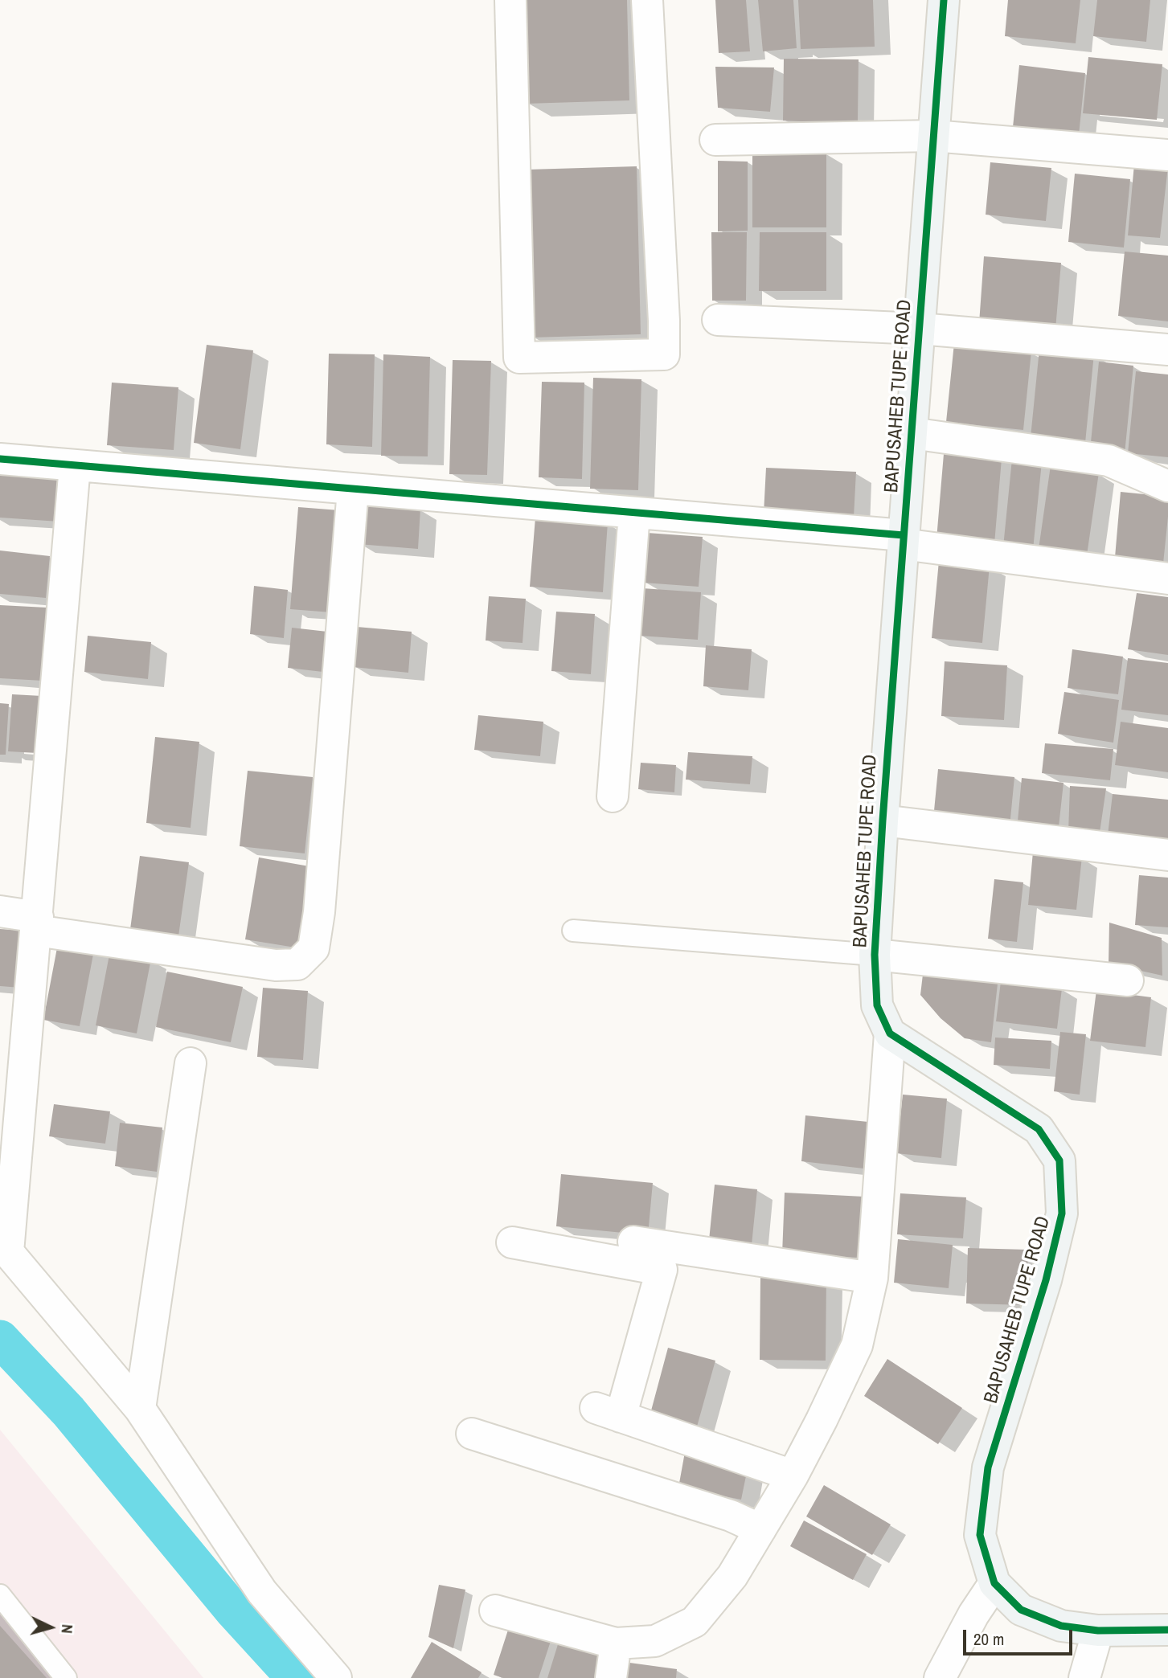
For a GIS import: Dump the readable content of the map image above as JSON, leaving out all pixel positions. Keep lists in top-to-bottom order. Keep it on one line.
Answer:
{"streets":{"street":["BAPUSAHEB TUPE ROAD"]},"scale_bar":"20 m","north":"right"}
